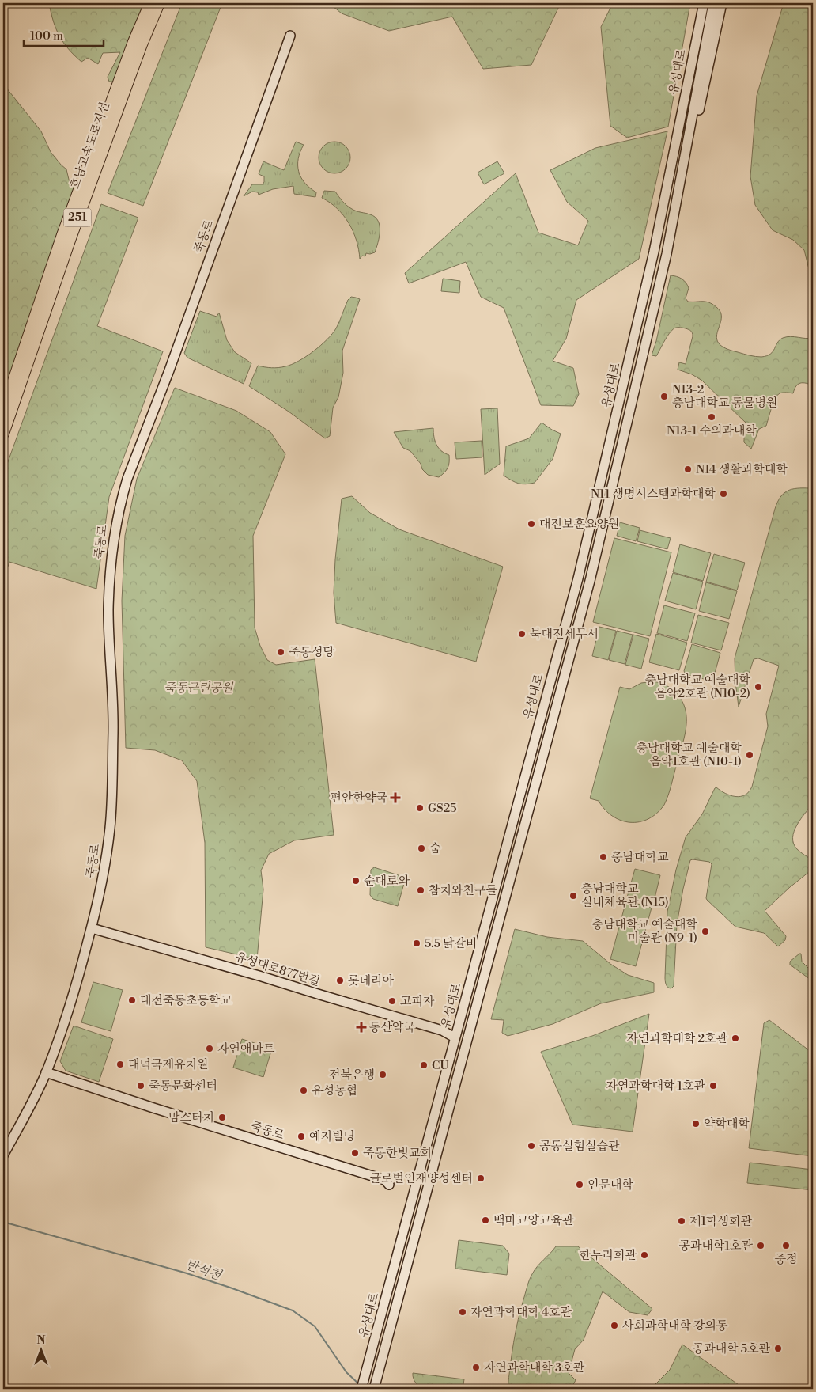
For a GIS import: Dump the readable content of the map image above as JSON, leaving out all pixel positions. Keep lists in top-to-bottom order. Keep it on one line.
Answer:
{"streets":{"highway":["호남고속도로지선","251"],"main road":["유성대로","죽동로","유성대로877번길"]},"crossings":[["유성대로","유성대로877번길"],["죽동로","유성대로877번길"]],"water":["반석천"],"parks":["죽동근린공원"],"places":{"other":["N13-2 충남대학교 동물병원","N13-1 수의과대학","N14 생활과학대학","N11 생명시스템과학대학","대전보훈요양원","북대전세무서","죽동성당","충남대학교 예술대학 음악2호관 (N10-2)","충남대학교 예술대학 음악1호관 (N10-1)","GS25","숨","충남대학교","순대로와","참치와친구들","충남대학교 실내체육관 (N15)","충남대학교 예술대학 미술관 (N9-1)","5.5 닭갈비","롯데리아","대전죽동초등학교","고피자","자연과학대학 2호관","자연애마트","대덕국제유치원","CU","전북은행","죽동문화센터","자연과학대학 1호관","유성농협","맘스터치","약학대학","예지빌딩","공동실험실습관","죽동한빛교회","글로벌인재양성센터","인문대학","백마교양교육관","제1학생회관","공과대학1호관","중정","한누리회관","자연과학대학 4호관","사회과학대학 강의동","공과대학 5호관","자연과학대학 3호관"],"health":["편안한약국","동산약국"]},"scale_bar":"100 m","north":"top"}
